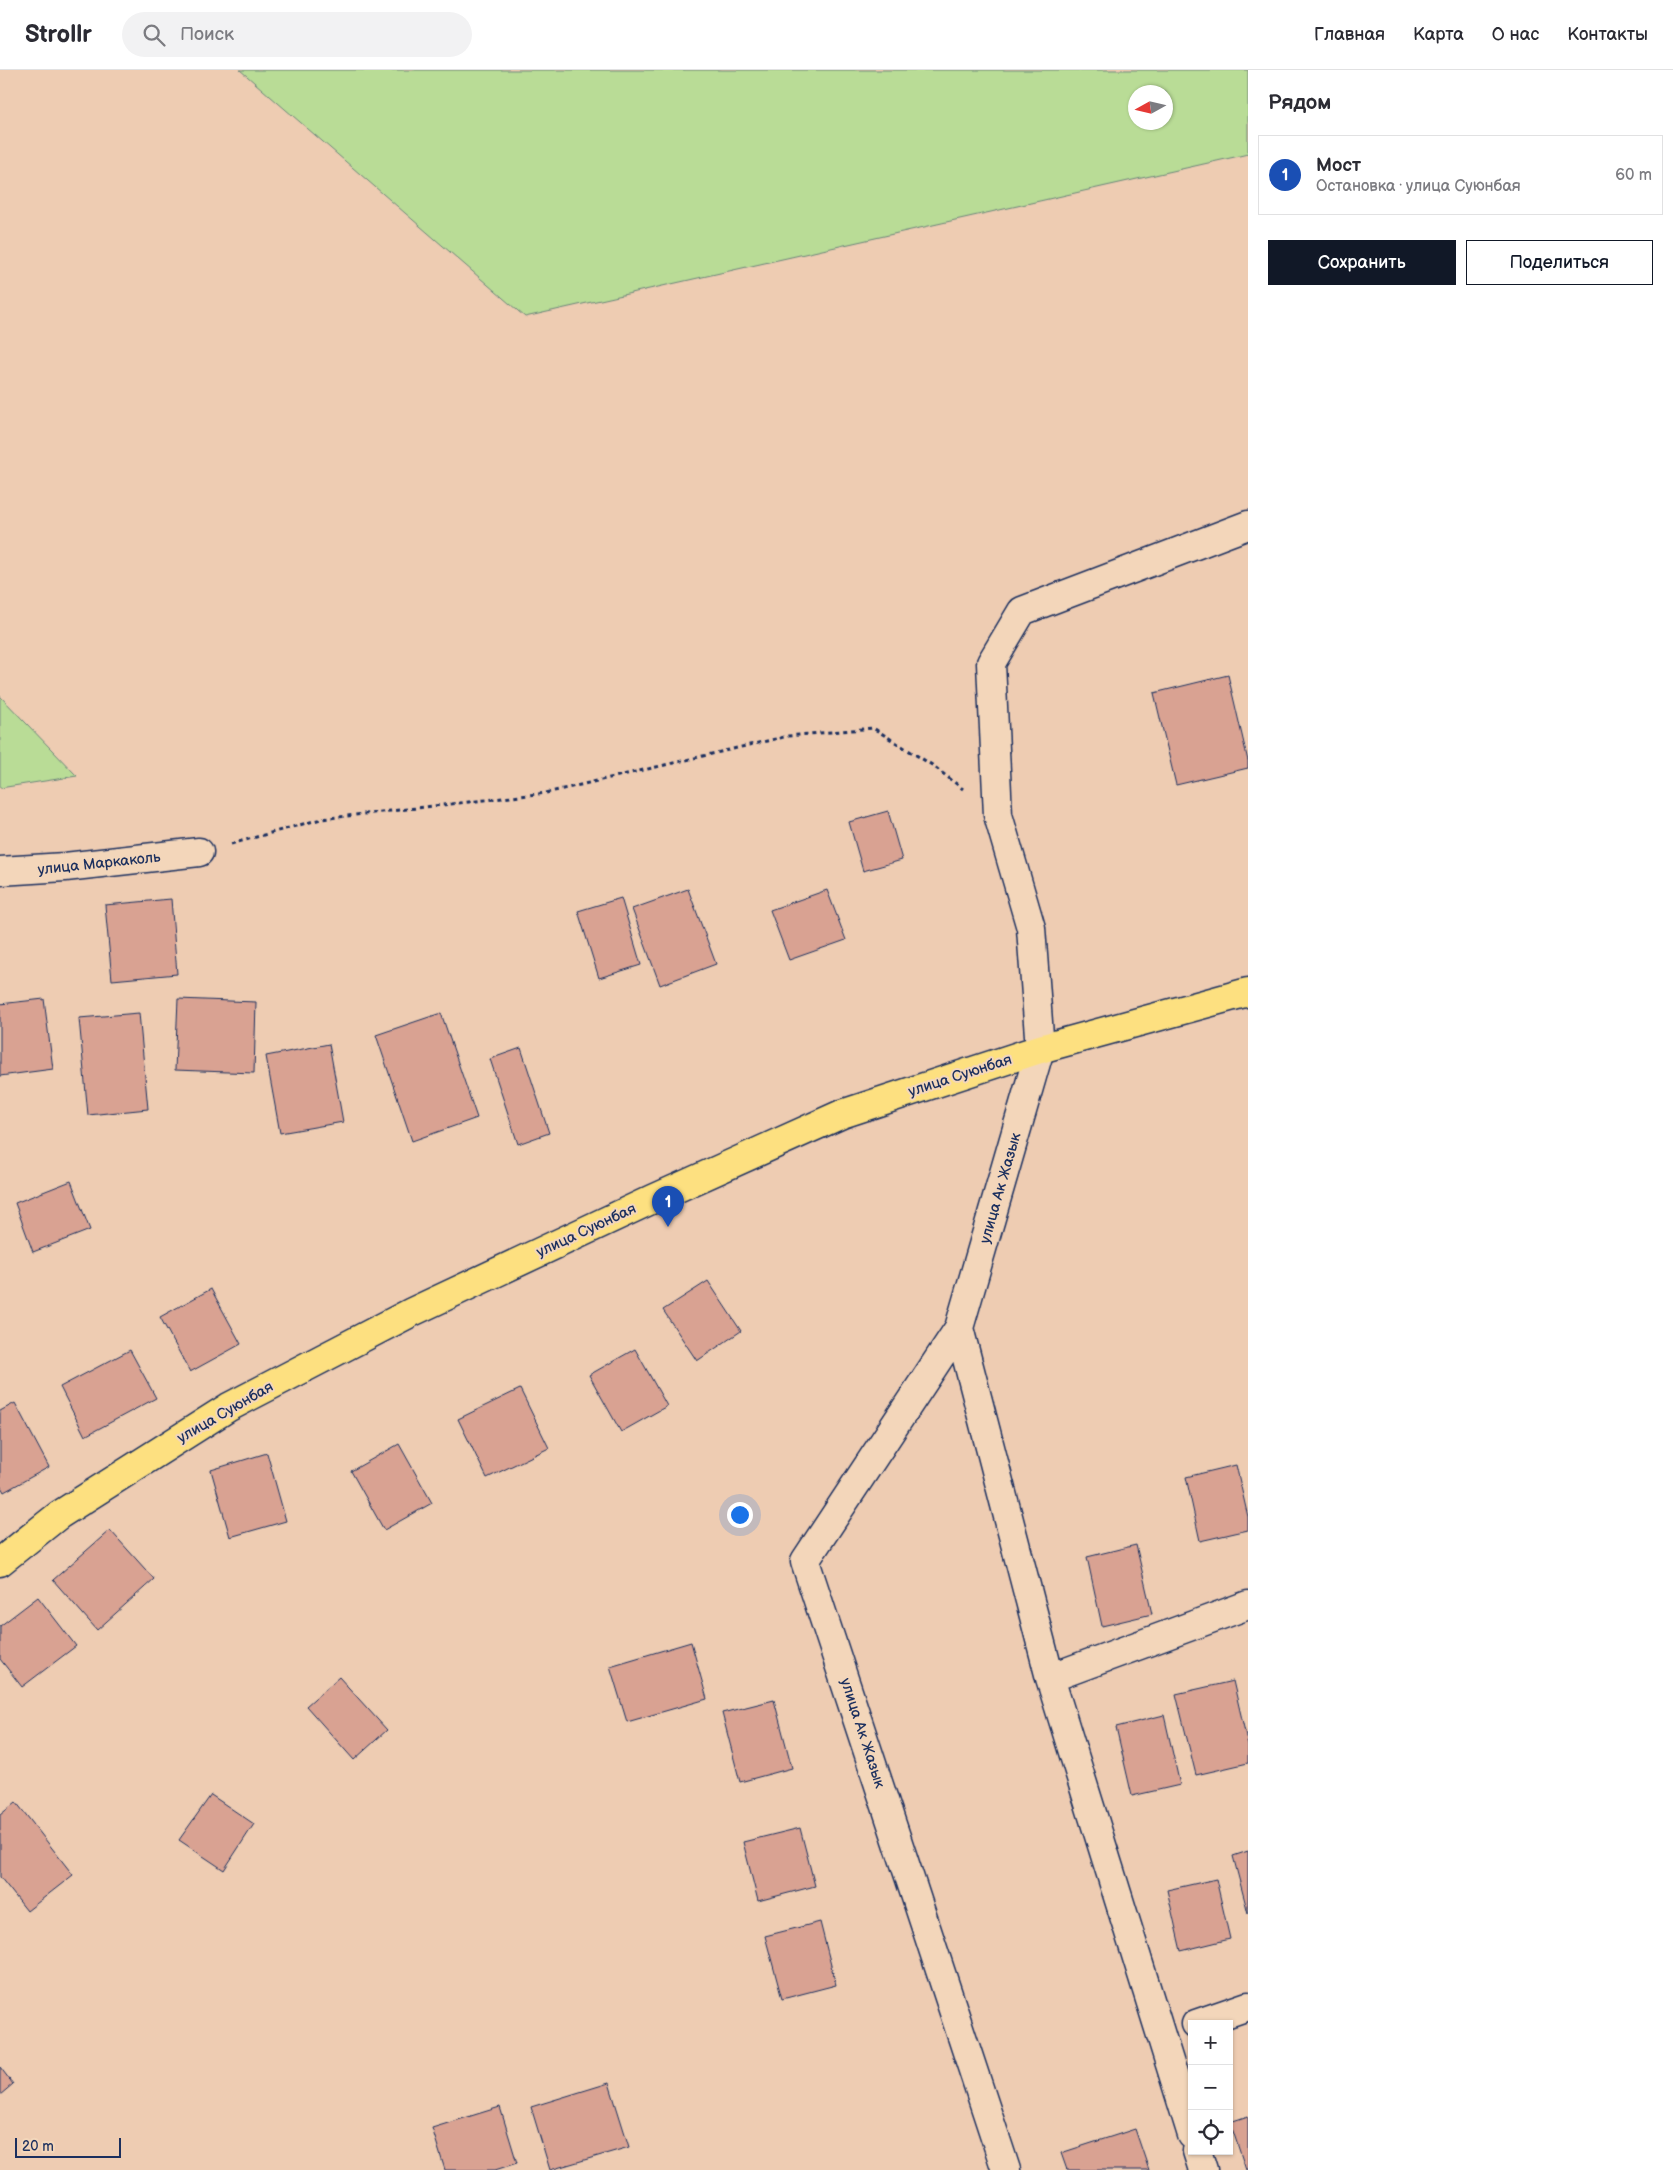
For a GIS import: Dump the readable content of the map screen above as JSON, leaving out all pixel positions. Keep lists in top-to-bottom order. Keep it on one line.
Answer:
{"streets":{"main road":["улица Суюнбая"],"street":["улица Маркаколь","улица Ак Жазык"]},"crossings":[["улица Суюнбая","улица Ак Жазык"]],"scale_bar":"20 m","north":"left","page":{"header":"Strollr","search":"Поиск","nav":["Главная","Карта","О нас","Контакты"],"heading":"Рядом","list":[{"mark":"1","name":"Мост","note":"Остановка · улица Суюнбая","value":"60 m"}],"buttons":["Сохранить","Поделиться"],"pins":"1","map_buttons":["+","−"],"scale":"20 m"}}
